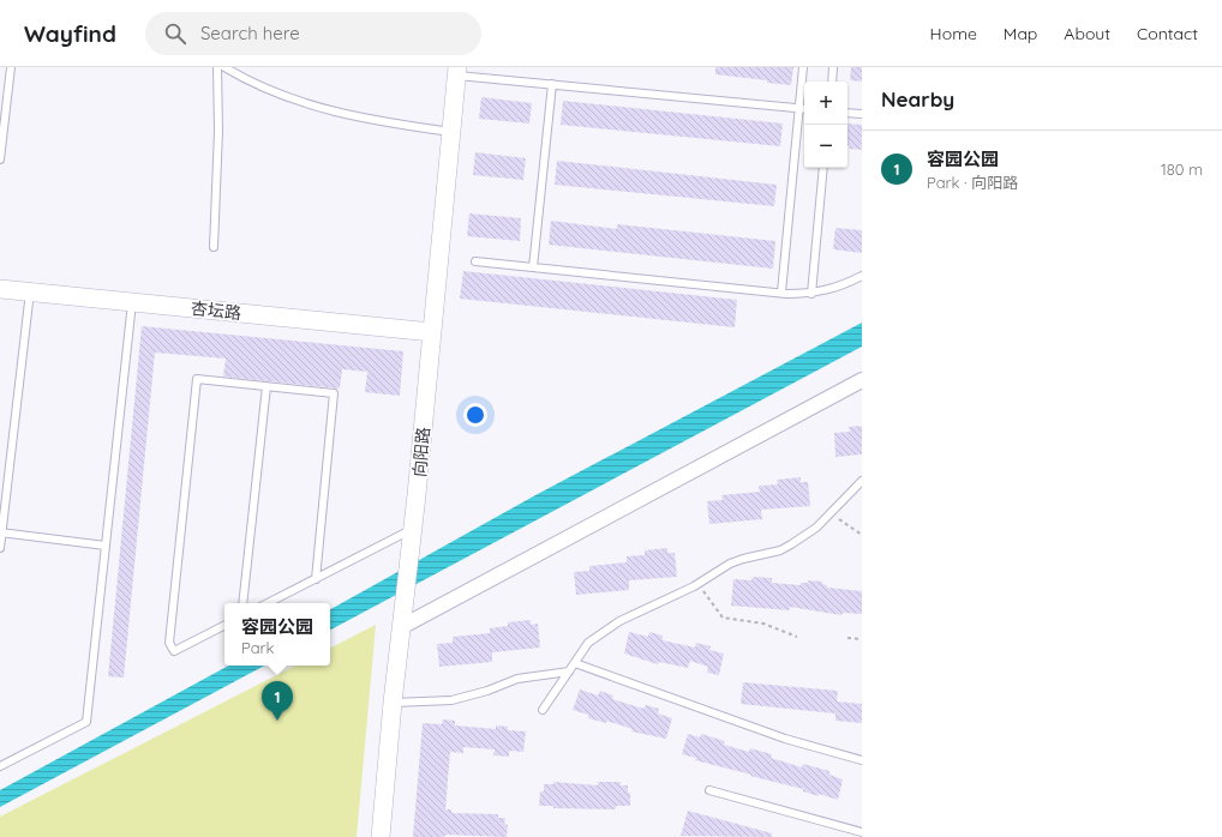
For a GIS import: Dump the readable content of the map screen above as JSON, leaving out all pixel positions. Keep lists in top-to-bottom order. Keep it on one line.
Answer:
{"streets":{"street":["杏坛路","向阳路"]},"crossings":[["杏坛路","向阳路"]],"page":{"header":"Wayfind","search":"Search here","nav":["Home","Map","About","Contact"],"heading":"Nearby","map_buttons":["+","−"],"list":[{"mark":"1","name":"容园公园","note":"Park · 向阳路","value":"180 m"}],"popup":["容园公园","Park"],"pins":"1"}}
